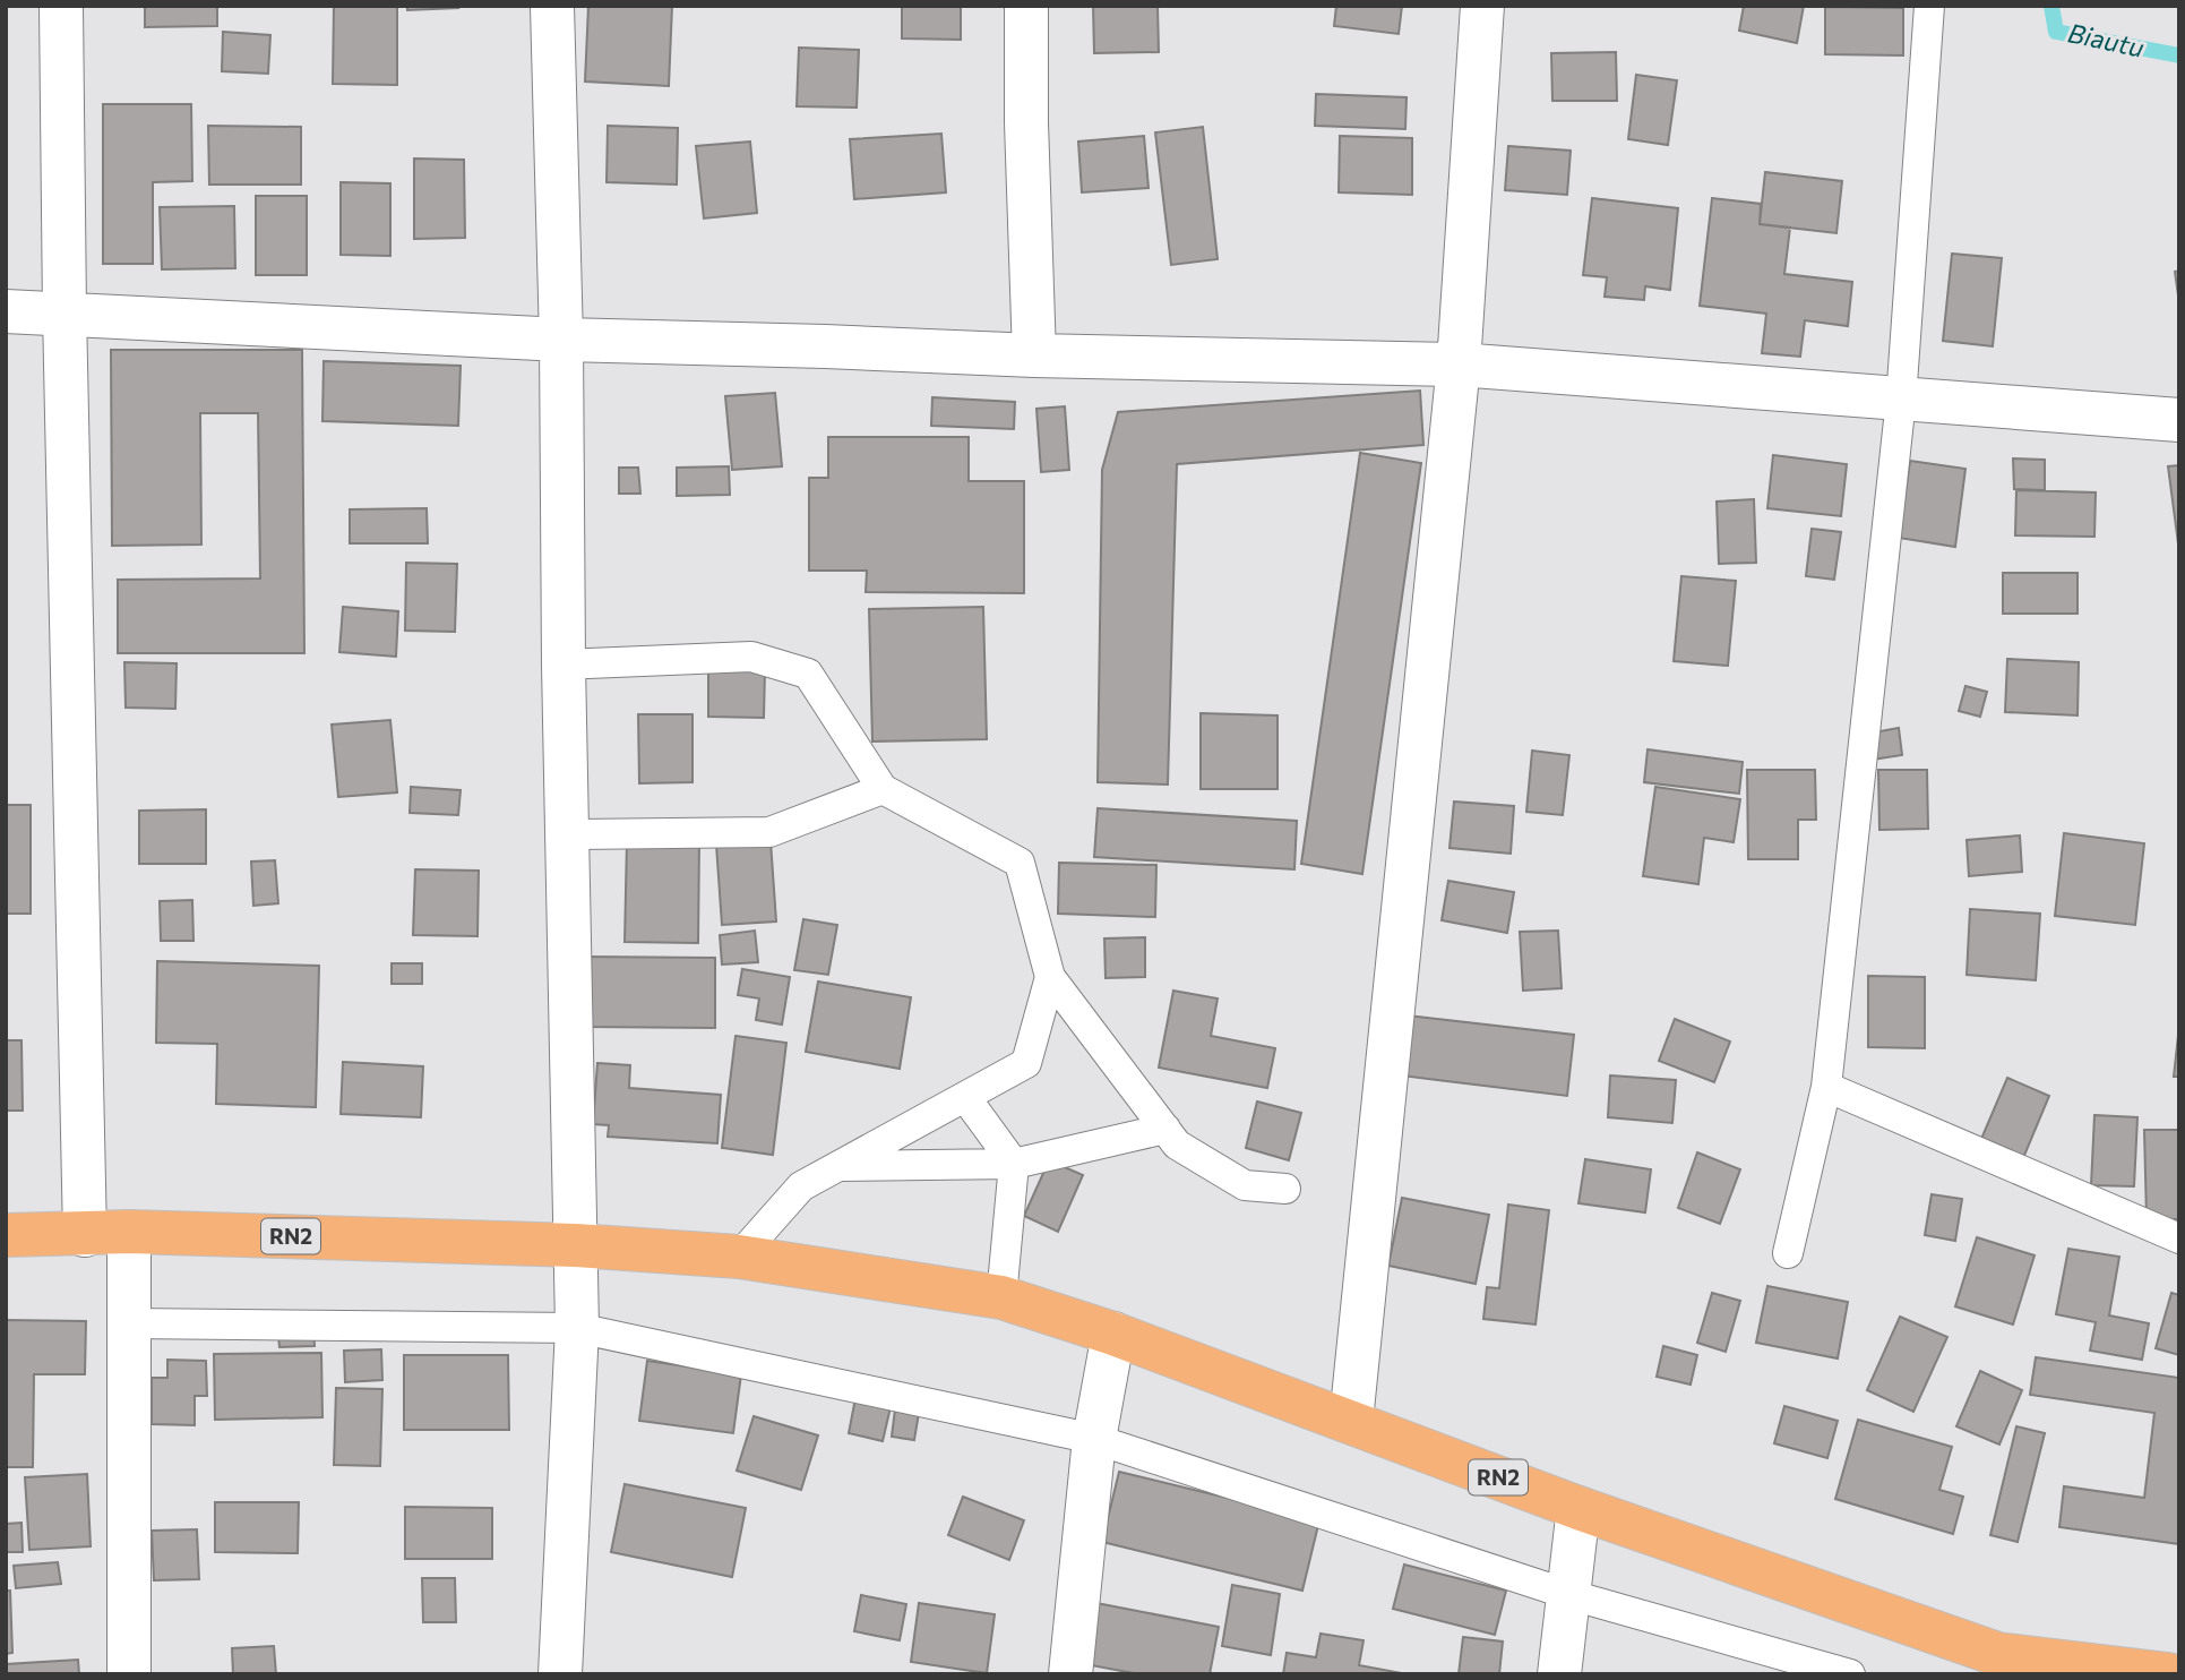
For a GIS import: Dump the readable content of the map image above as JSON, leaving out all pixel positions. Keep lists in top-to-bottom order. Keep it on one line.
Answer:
{"streets":{"highway":["RN2"]},"water":["Biautu"]}
